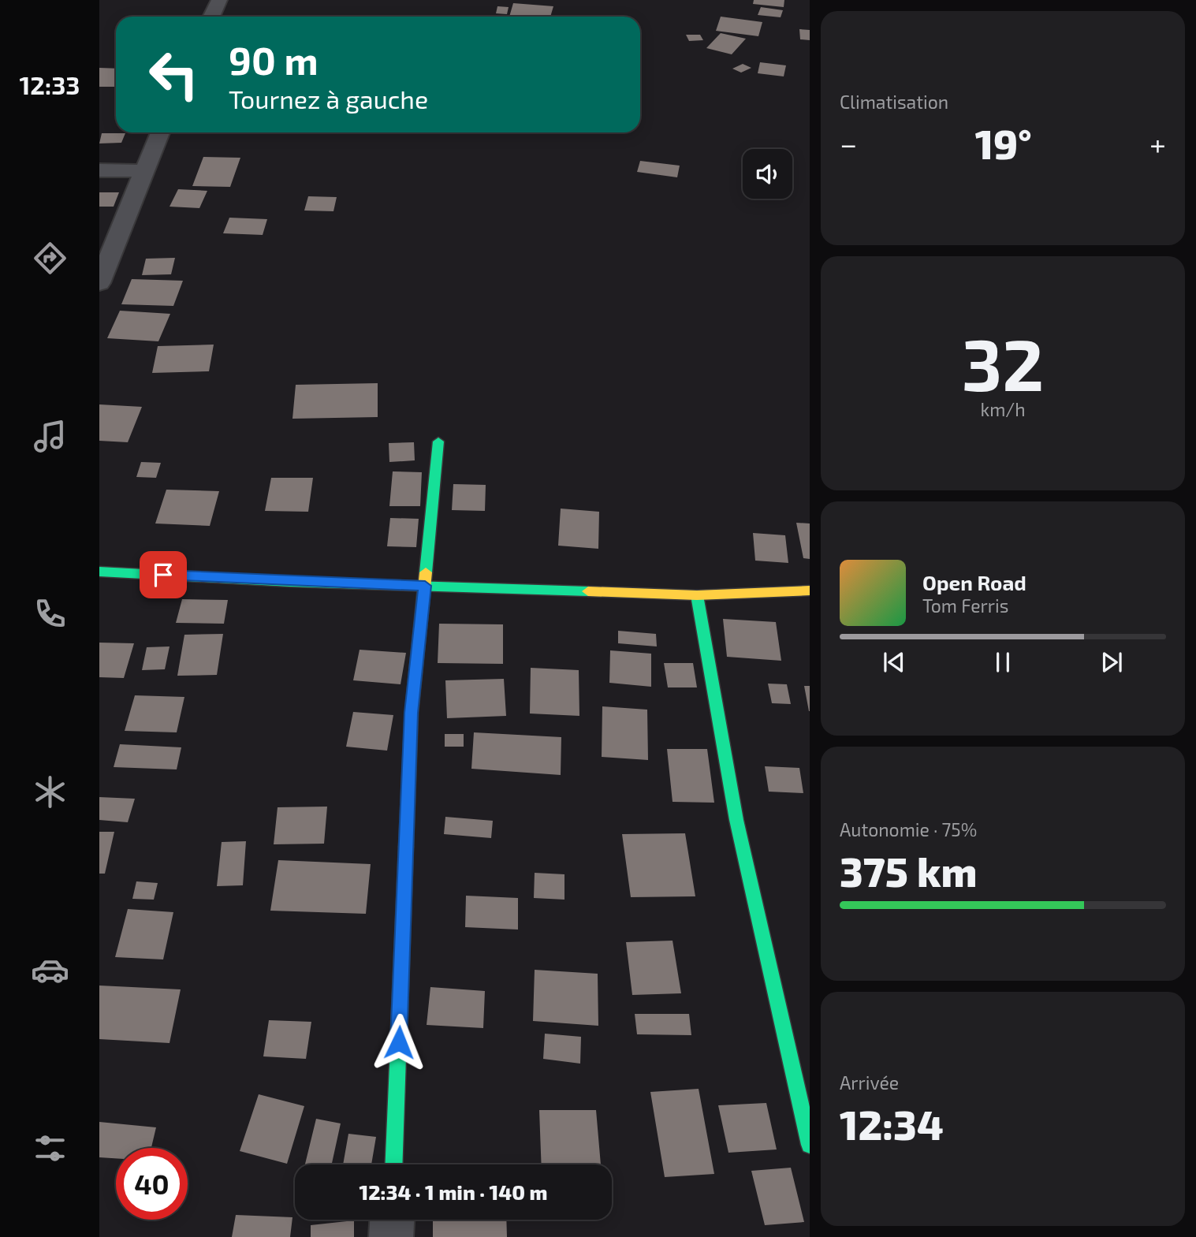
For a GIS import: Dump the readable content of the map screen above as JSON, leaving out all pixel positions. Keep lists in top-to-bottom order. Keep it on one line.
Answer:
{"page":{"tabs":"12:33","tile":["Climatisation",["32","km/h"],["Autonomie · 75%","375 km"],["Arrivée","12:34"]],"turn":["90 m","Tournez à gauche"],"heat":["−","19°","+"],"song":["Open Road","Tom Ferris"],"limit":"40","trip":"12:34 · 1 min · 140 m"}}
